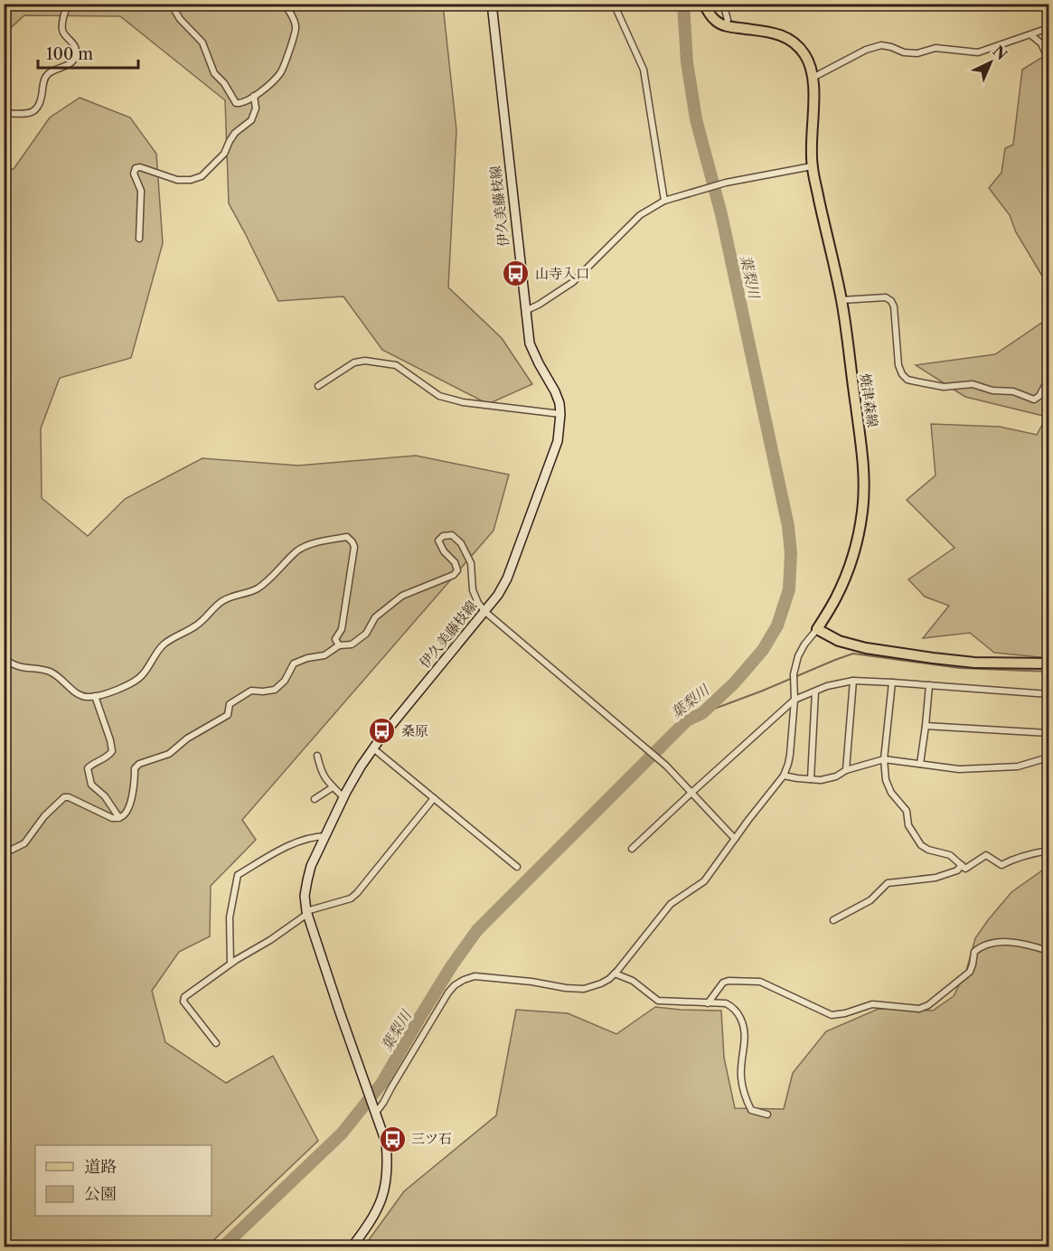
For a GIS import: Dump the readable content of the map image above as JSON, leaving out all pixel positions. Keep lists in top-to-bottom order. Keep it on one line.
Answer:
{"streets":{"main road":["伊久美藤枝線","焼津森線"]},"water":["葉梨川"],"places":{"bus stop":["山寺入口","桑原","三ツ石"]},"legend":["道路","公園"],"scale_bar":"100 m","north":"top right"}
